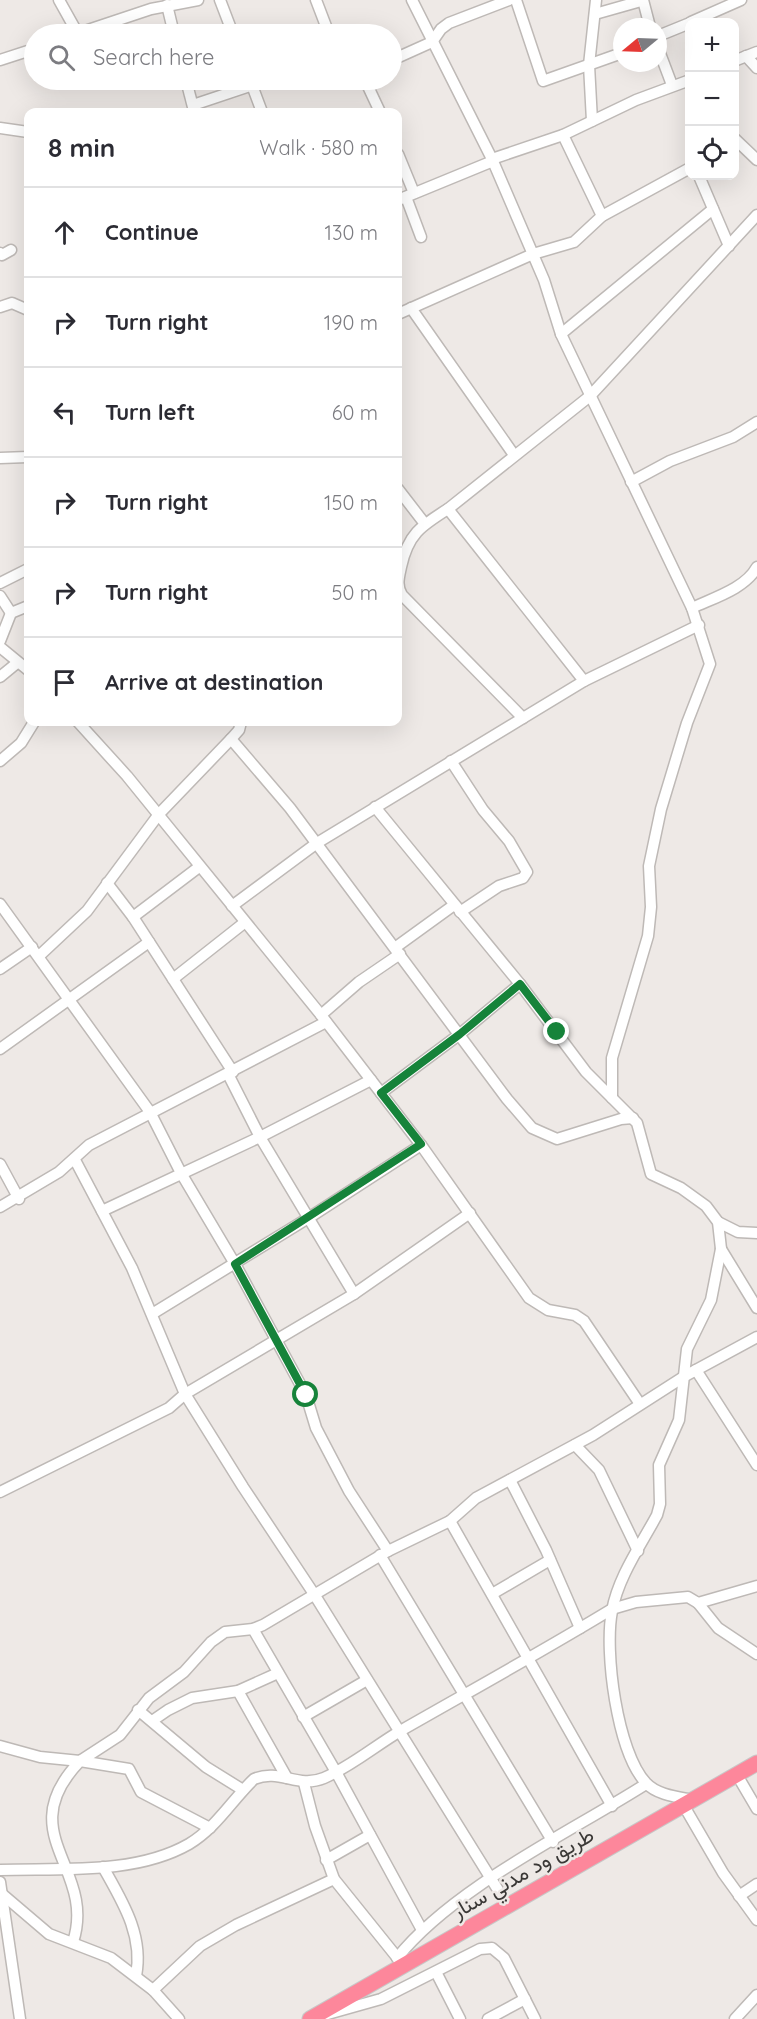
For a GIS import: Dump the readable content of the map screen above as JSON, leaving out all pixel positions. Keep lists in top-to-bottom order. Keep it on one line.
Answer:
{"streets":{"highway":["طريق ود مدني سنار"]},"north":"left","page":{"map_buttons":["+","−"],"search":"Search here","heading":["8 min","Walk · 580 m"],"list":[["Continue","130 m"],["Turn right","190 m"],["Turn left","60 m"],["Turn right","150 m"],["Turn right","50 m"],"Arrive at destination"]}}
